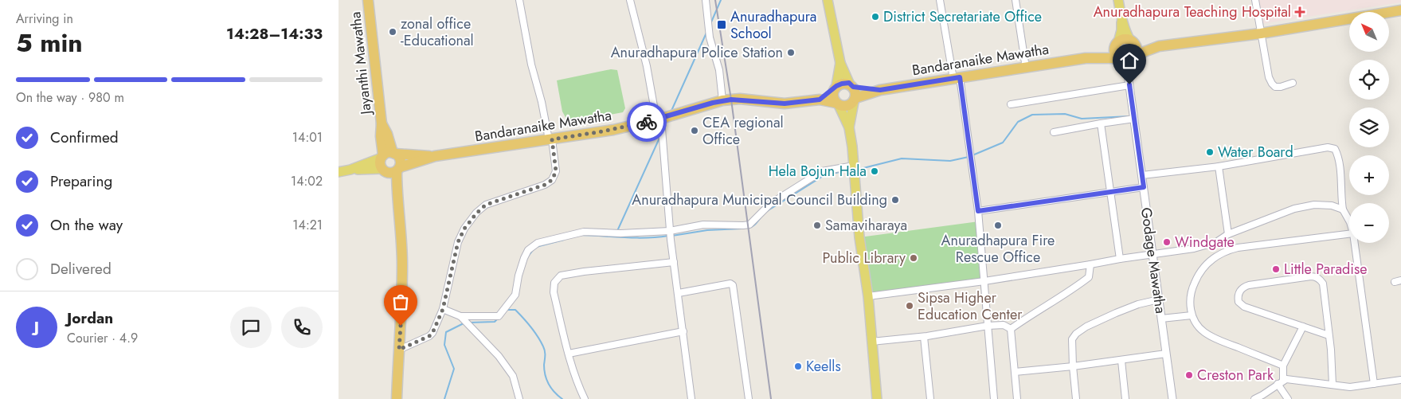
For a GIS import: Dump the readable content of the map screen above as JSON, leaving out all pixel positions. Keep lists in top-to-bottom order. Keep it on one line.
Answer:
{"streets":{"highway":["Bandaranaike Mawatha","Jayanthi Mawatha"],"street":["Godage Mawatha"]},"crossings":[["Bandaranaike Mawatha","Jayanthi Mawatha"],["Bandaranaike Mawatha","Godage Mawatha"]],"places":{"health":["Anuradhapura Teaching Hospital"],"other":["District Secretariate Office","zonal office -Educational","Anuradhapura Police Station","CEA regional Office","Water Board","Hela Bojun Hala","Anuradhapura Municipal Council Building","Samaviharaya","Anuradhapura Fire Rescue Office","Windgate","Public Library","Little Paradise","Sipsa Higher Education Center","Keells","Creston Park"],"transit":["Anuradhapura School"]},"north":"top left","page":{"heading":["5 min","Arriving in","14:28–14:33"],"panel":["Jordan","Courier · 4.9"],"map_buttons":["+","−"],"bar":"On the way · 980 m","list":[["Confirmed","14:01"],["Preparing","14:02"],["On the way","14:21"],"Delivered"],"round":"J"}}
